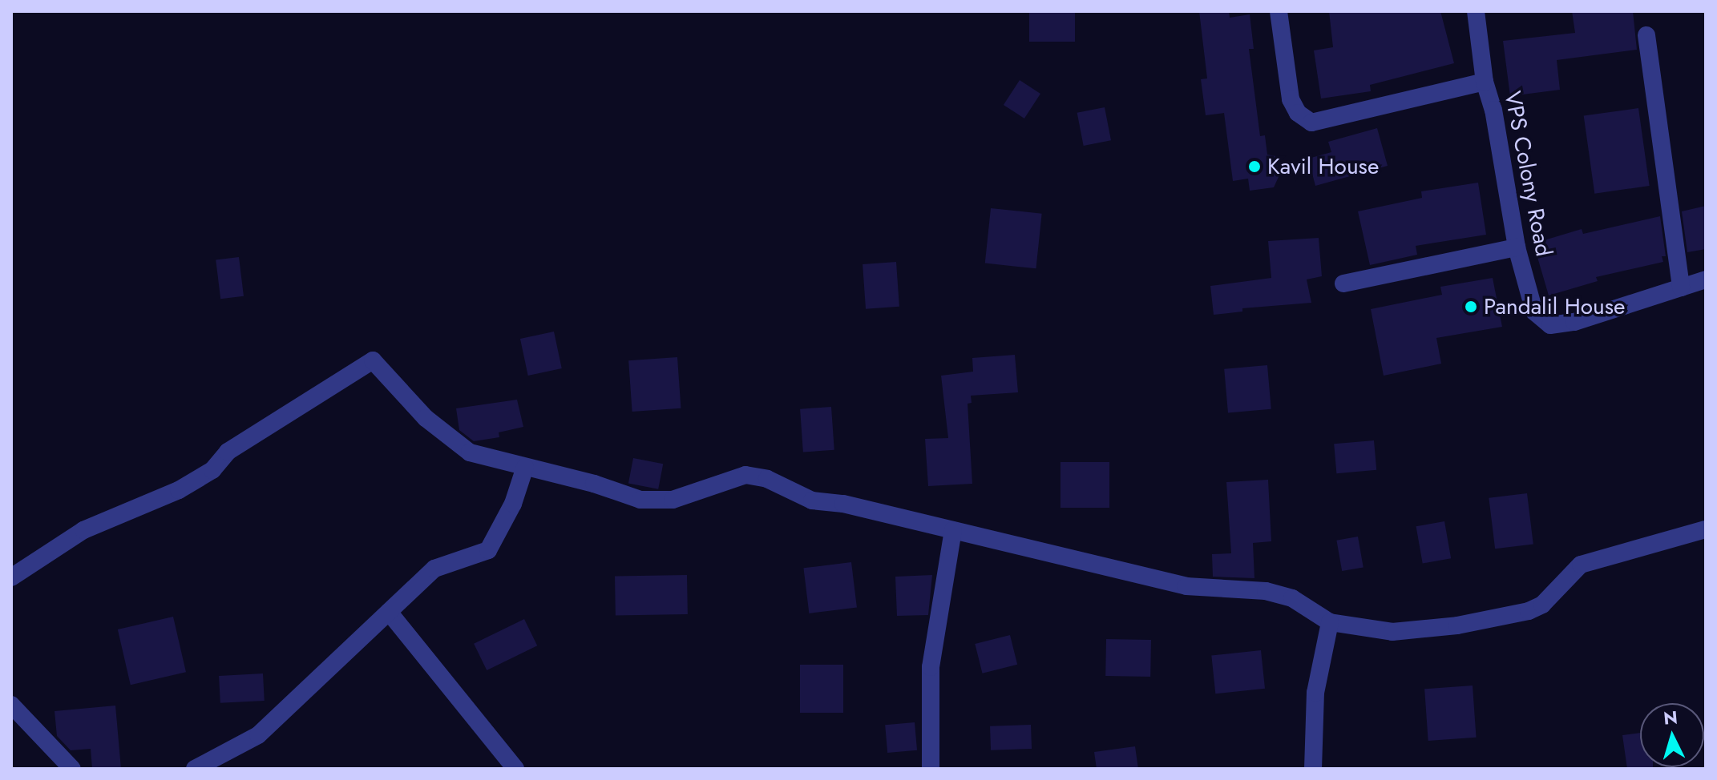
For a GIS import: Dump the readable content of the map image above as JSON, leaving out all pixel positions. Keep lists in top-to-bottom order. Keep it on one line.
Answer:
{"streets":{"street":["VPS Colony Road"]},"places":["Kavil House","Pandalil House"],"north":"top"}
